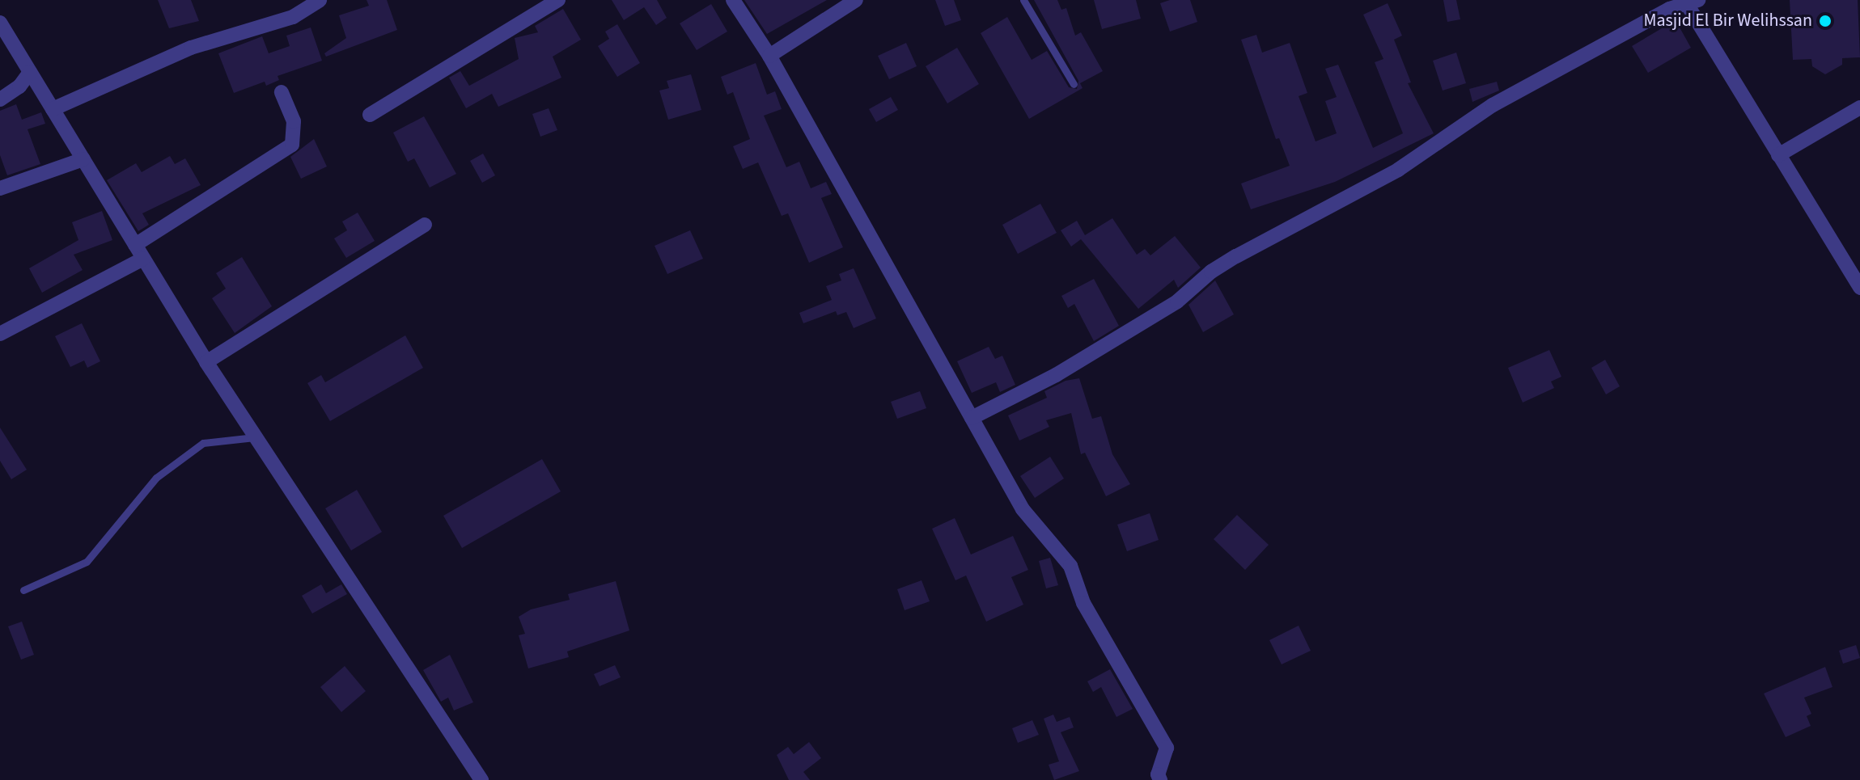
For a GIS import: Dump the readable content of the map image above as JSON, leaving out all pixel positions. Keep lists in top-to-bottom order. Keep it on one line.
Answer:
{"places":["Masjid El Bir Welihssan"]}
